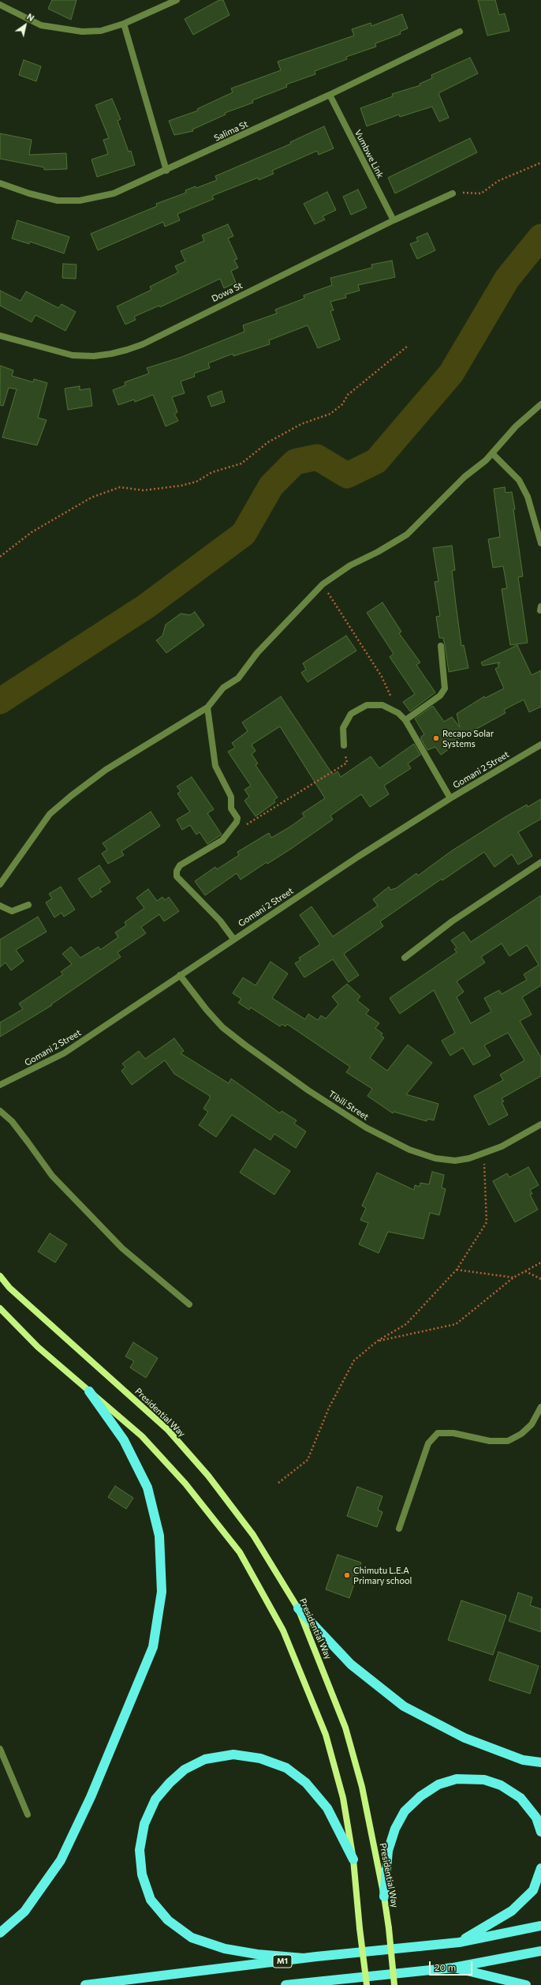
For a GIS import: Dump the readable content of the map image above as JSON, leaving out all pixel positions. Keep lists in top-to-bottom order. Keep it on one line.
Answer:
{"streets":{"highway":["M1"],"main road":["Presidential Way"],"street":["Salima St","Vumbwe Link","Dowa St","Gomani 2 Street","Tibili Street"]},"crossings":[["Salima St","Vumbwe Link"],["Vumbwe Link","Dowa St"],["Gomani 2 Street","Tibili Street"]],"places":["Recapo Solar Systems","Chimutu L.E.A Primary school"],"scale_bar":"20 m","north":"top right"}
